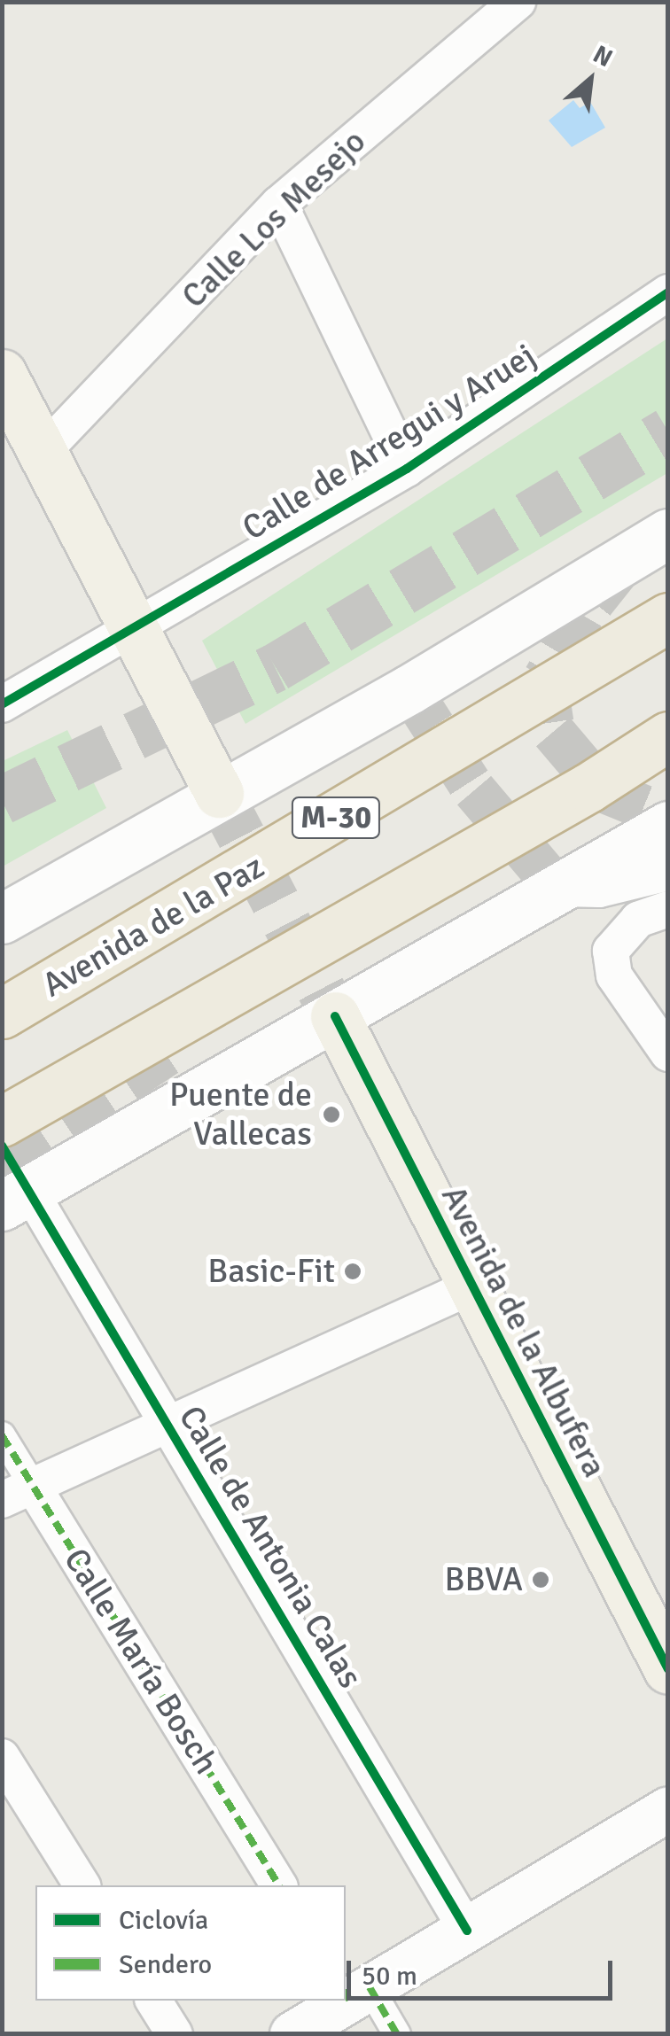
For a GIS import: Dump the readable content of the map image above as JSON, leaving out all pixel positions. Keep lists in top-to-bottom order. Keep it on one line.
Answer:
{"streets":{"highway":["M-30","Avenida de la Paz"],"main road":["Avenida de la Albufera"],"street":["Calle Los Mesejo","Calle de Arregui y Aruej","Calle de Antonia Calas","Calle María Bosch"]},"places":["Puente de Vallecas","Basic-Fit","BBVA"],"legend":["Ciclovía","Sendero"],"scale_bar":"50 m","north":"top right"}
